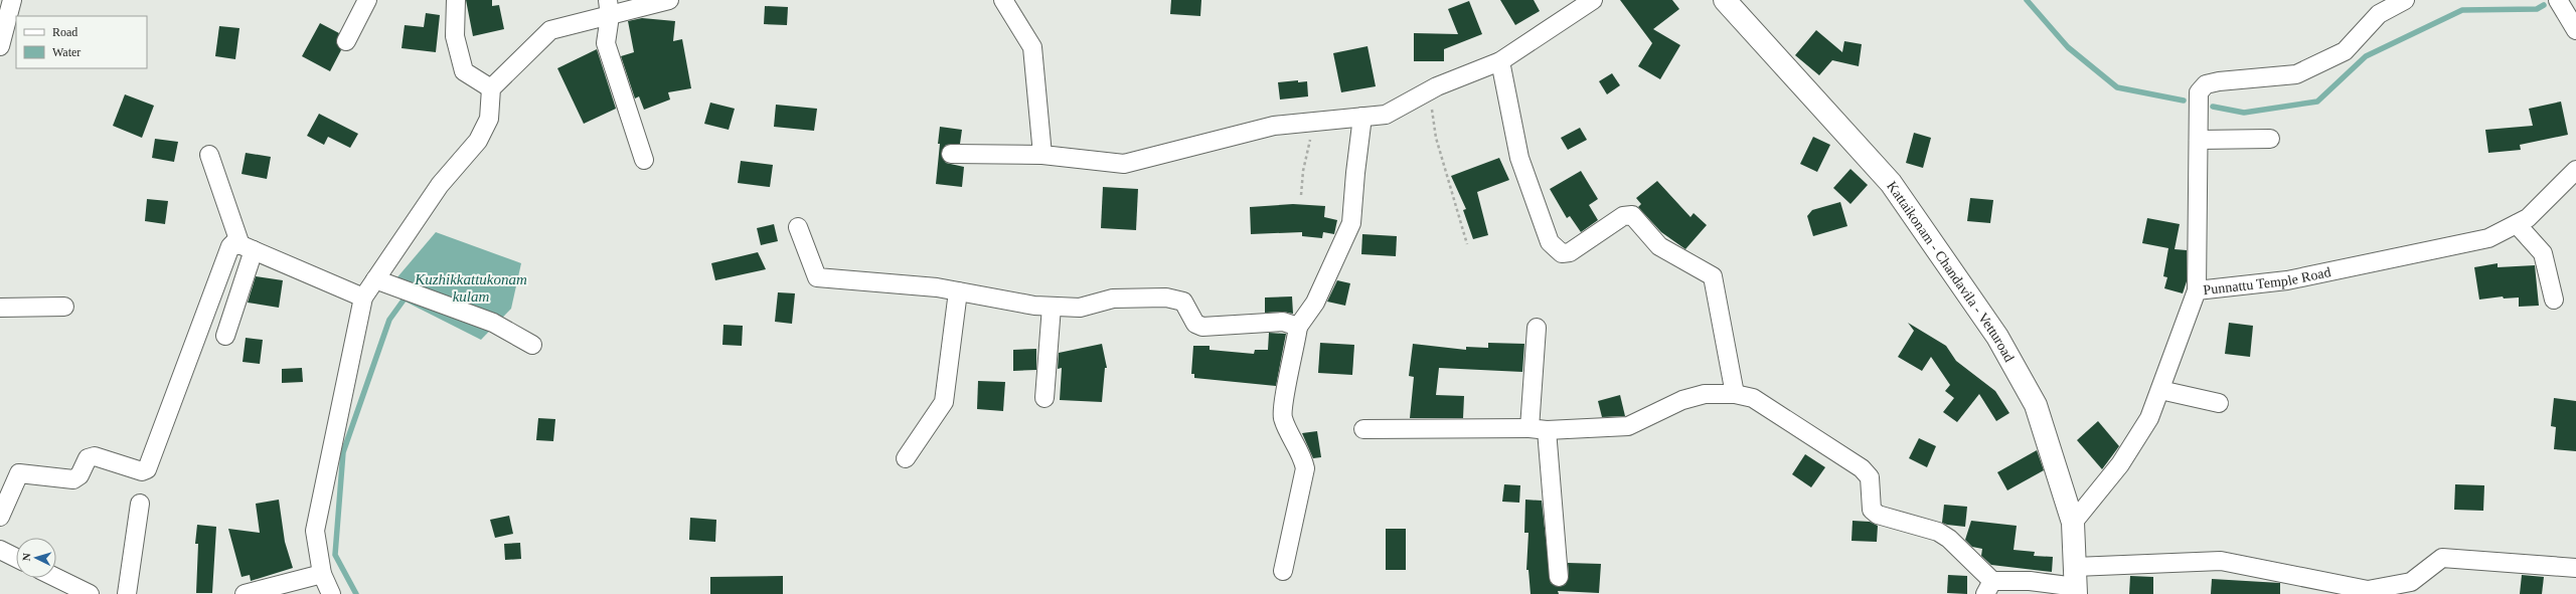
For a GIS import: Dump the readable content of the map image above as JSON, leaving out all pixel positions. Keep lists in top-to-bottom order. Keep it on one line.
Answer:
{"streets":{"main road":["Kattaikonam - Chandavila - Vetturoad"],"street":["Punnattu Temple Road"]},"crossings":[["Kattaikonam - Chandavila - Vetturoad","Punnattu Temple Road"]],"water":["Kuzhikkattukonam kulam"],"legend":["Road","Water"],"north":"left"}
